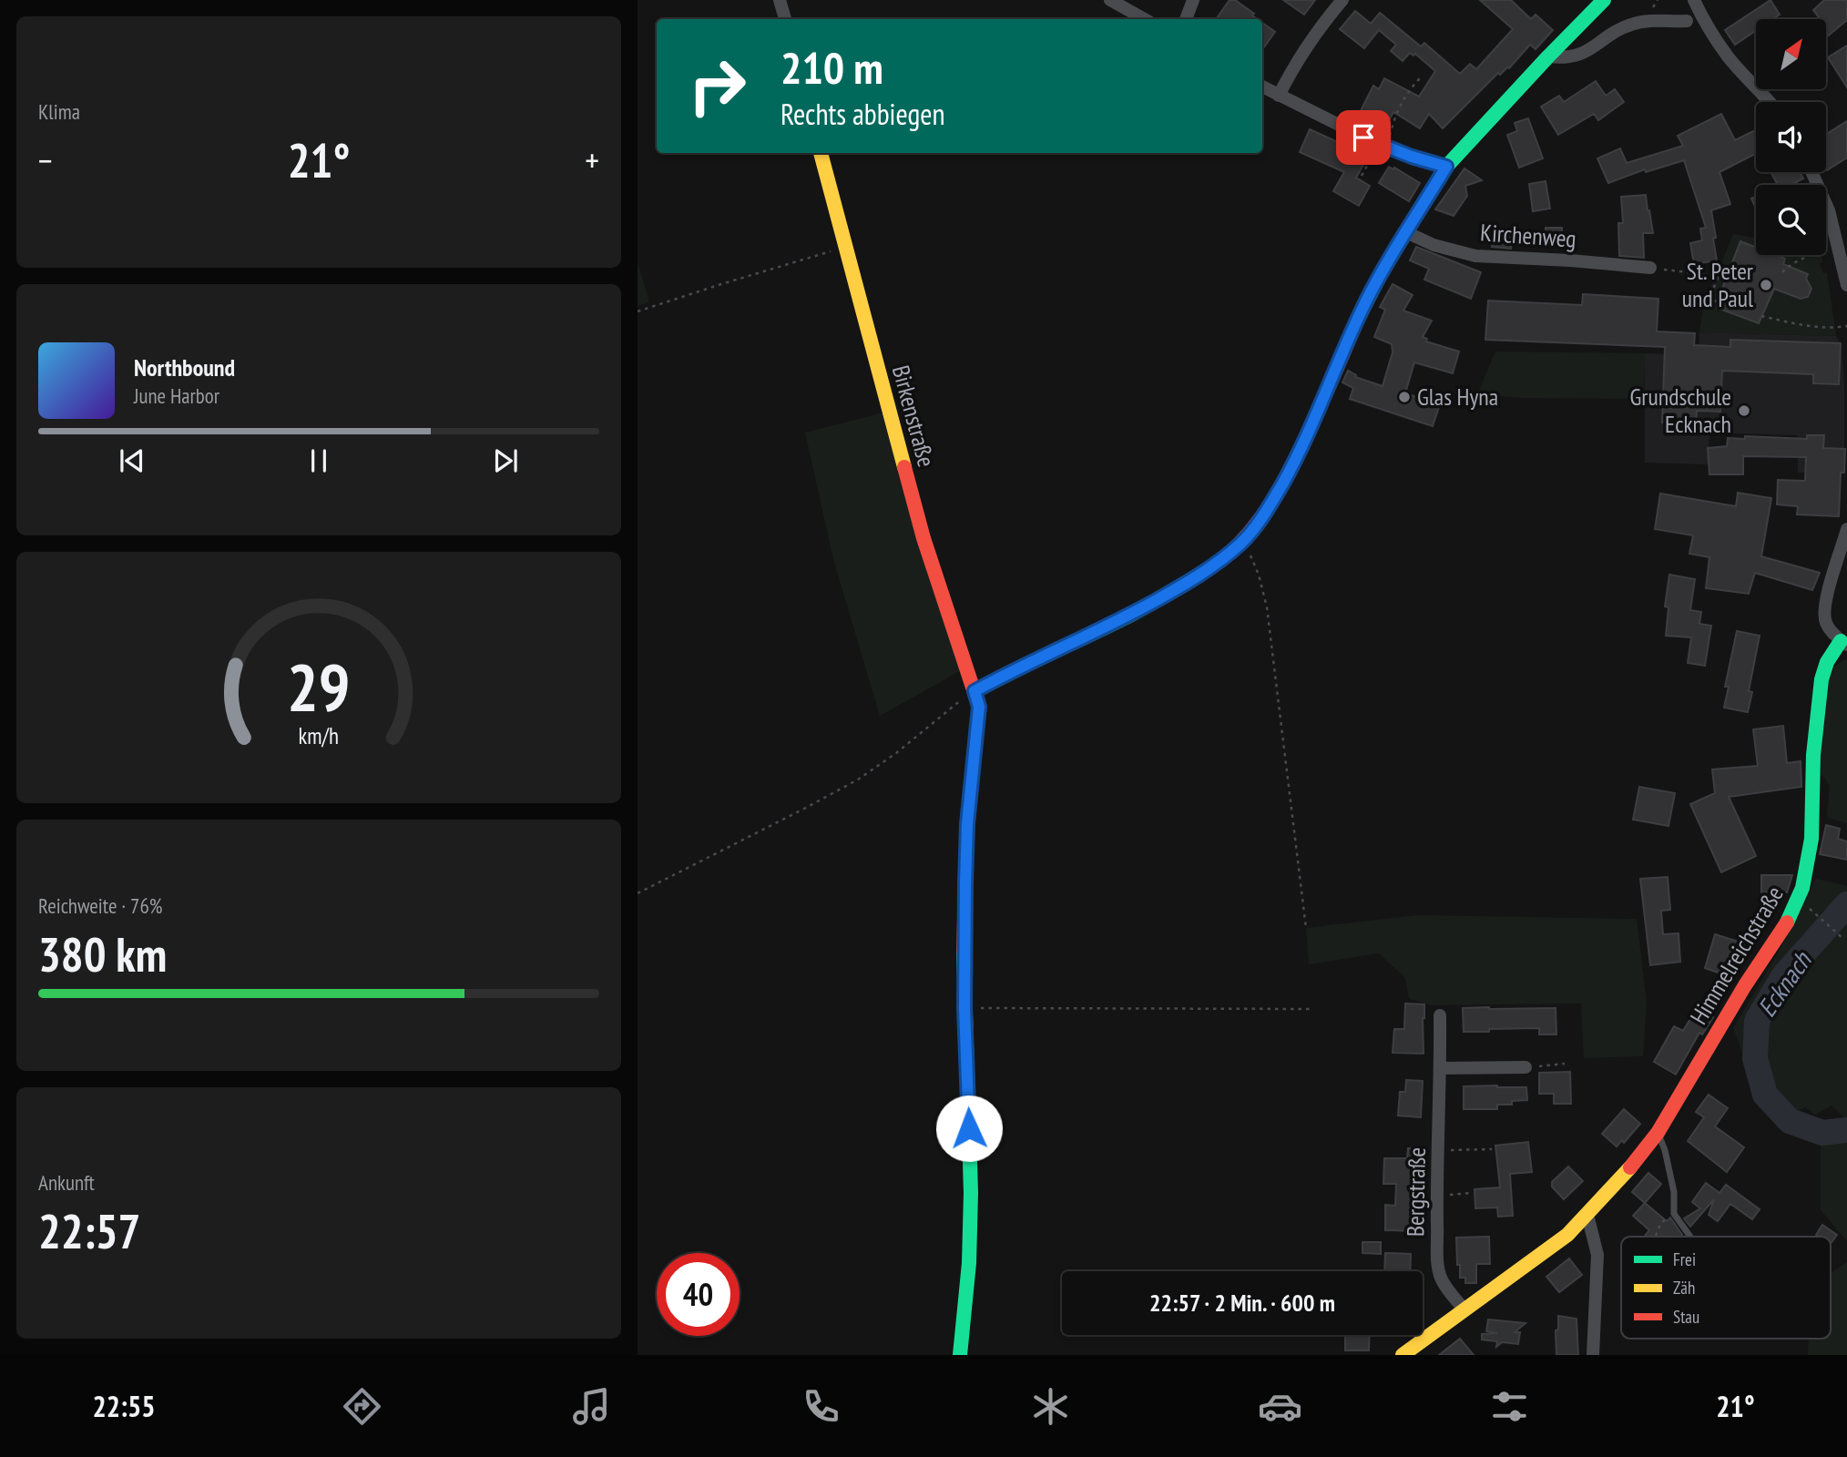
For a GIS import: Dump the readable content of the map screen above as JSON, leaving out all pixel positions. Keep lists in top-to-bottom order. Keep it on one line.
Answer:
{"streets":{"street":["Kirchenweg","Birkenstraße","Himmelreichstraße","Bergstraße"]},"crossings":[["Himmelreichstraße","Bergstraße"]],"water":["Ecknach"],"places":["St. Peter und Paul","Glas Hyna","Grundschule Ecknach"],"legend":["Frei","Zäh","Stau"],"north":"top right","page":{"tile":["Klima",["Reichweite · 76%","380 km"],["Ankunft","22:57"]],"turn":["210 m","Rechts abbiegen"],"heat":["−","21°","+"],"song":["Northbound","June Harbor"],"limit":"40","trip":"22:57 · 2 Min. · 600 m","tabs":["22:55","21°"],"gauge":["29","km/h"]}}
